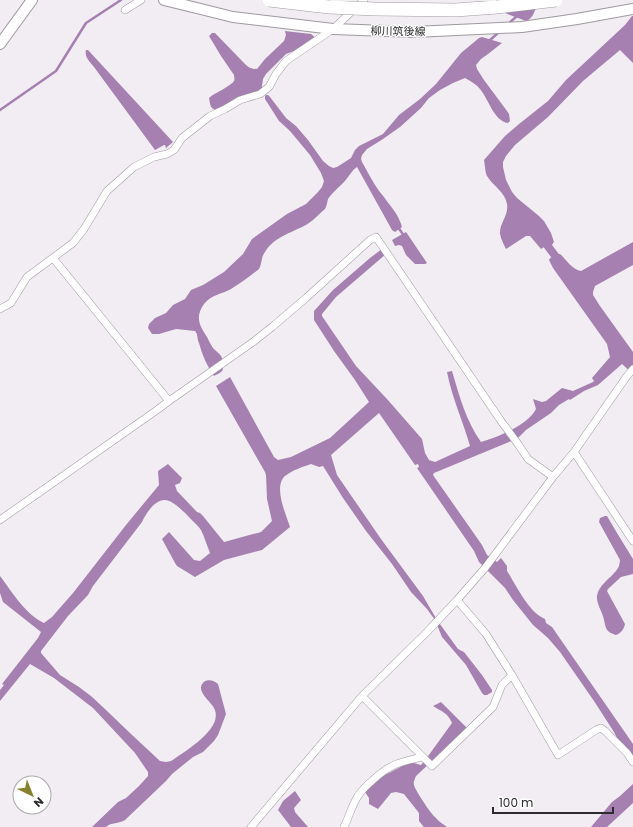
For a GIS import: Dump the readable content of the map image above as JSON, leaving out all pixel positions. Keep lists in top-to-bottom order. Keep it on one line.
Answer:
{"streets":{"main road":["柳川筑後線"]},"scale_bar":"100 m","north":"bottom right"}
